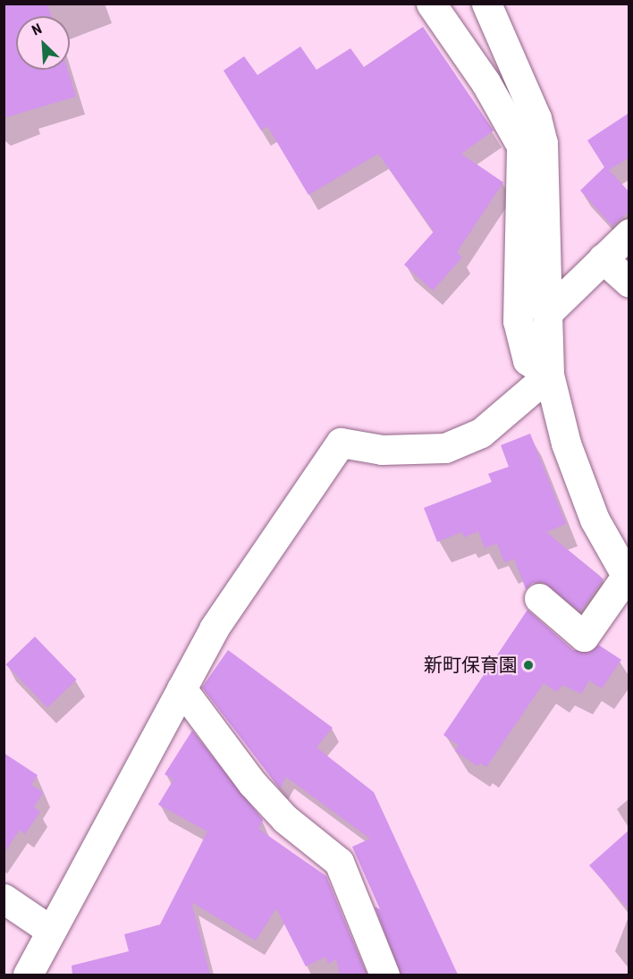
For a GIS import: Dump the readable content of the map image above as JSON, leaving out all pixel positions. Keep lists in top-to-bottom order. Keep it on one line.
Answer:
{"places":["新町保育園"],"north":"top left"}
